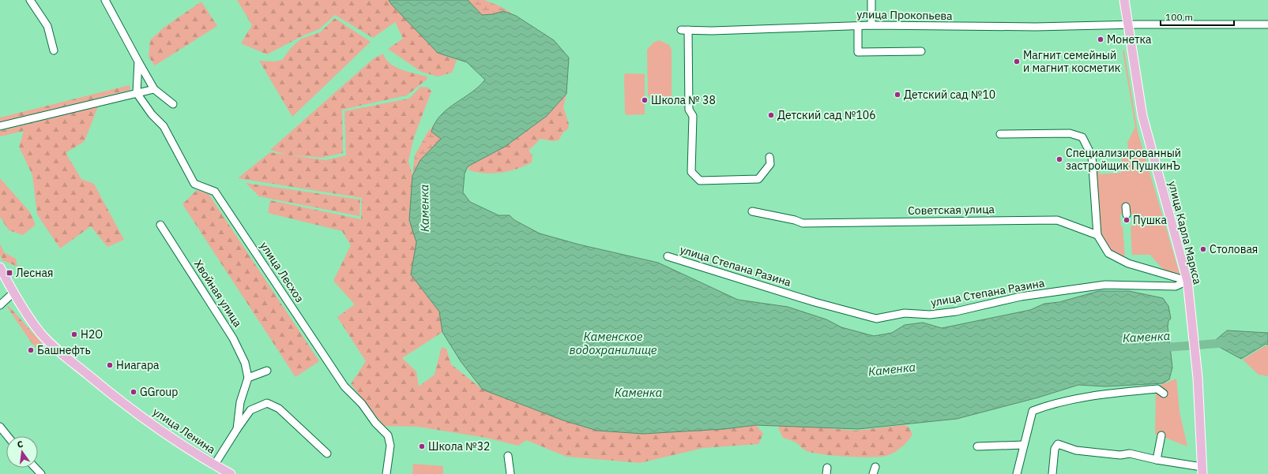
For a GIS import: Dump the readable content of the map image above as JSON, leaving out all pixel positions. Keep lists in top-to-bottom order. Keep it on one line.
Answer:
{"streets":{"main road":["улица Карла Маркса","улица Ленина"],"street":["улица Прокопьева","Советская улица","улица Степана Разина","улица Лесхоз","Хвойная улица"]},"crossings":[["улица Прокопьева","улица Карла Маркса"],["улица Карла Маркса","улица Степана Разина"]],"water":["Каменка","Каменское водохранилище"],"places":{"other":["Монетка","Магнит семейный и магнит косметик","Детский сад №10","Школа № 38","Детский сад №106","Специализированный застройщик ПушкинЪ","Пушка","Столовая","H2O","Башнефть","Ниагара","GGroup","Школа №32"],"transit":["Лесная"]},"scale_bar":"100 m","north":"top"}
